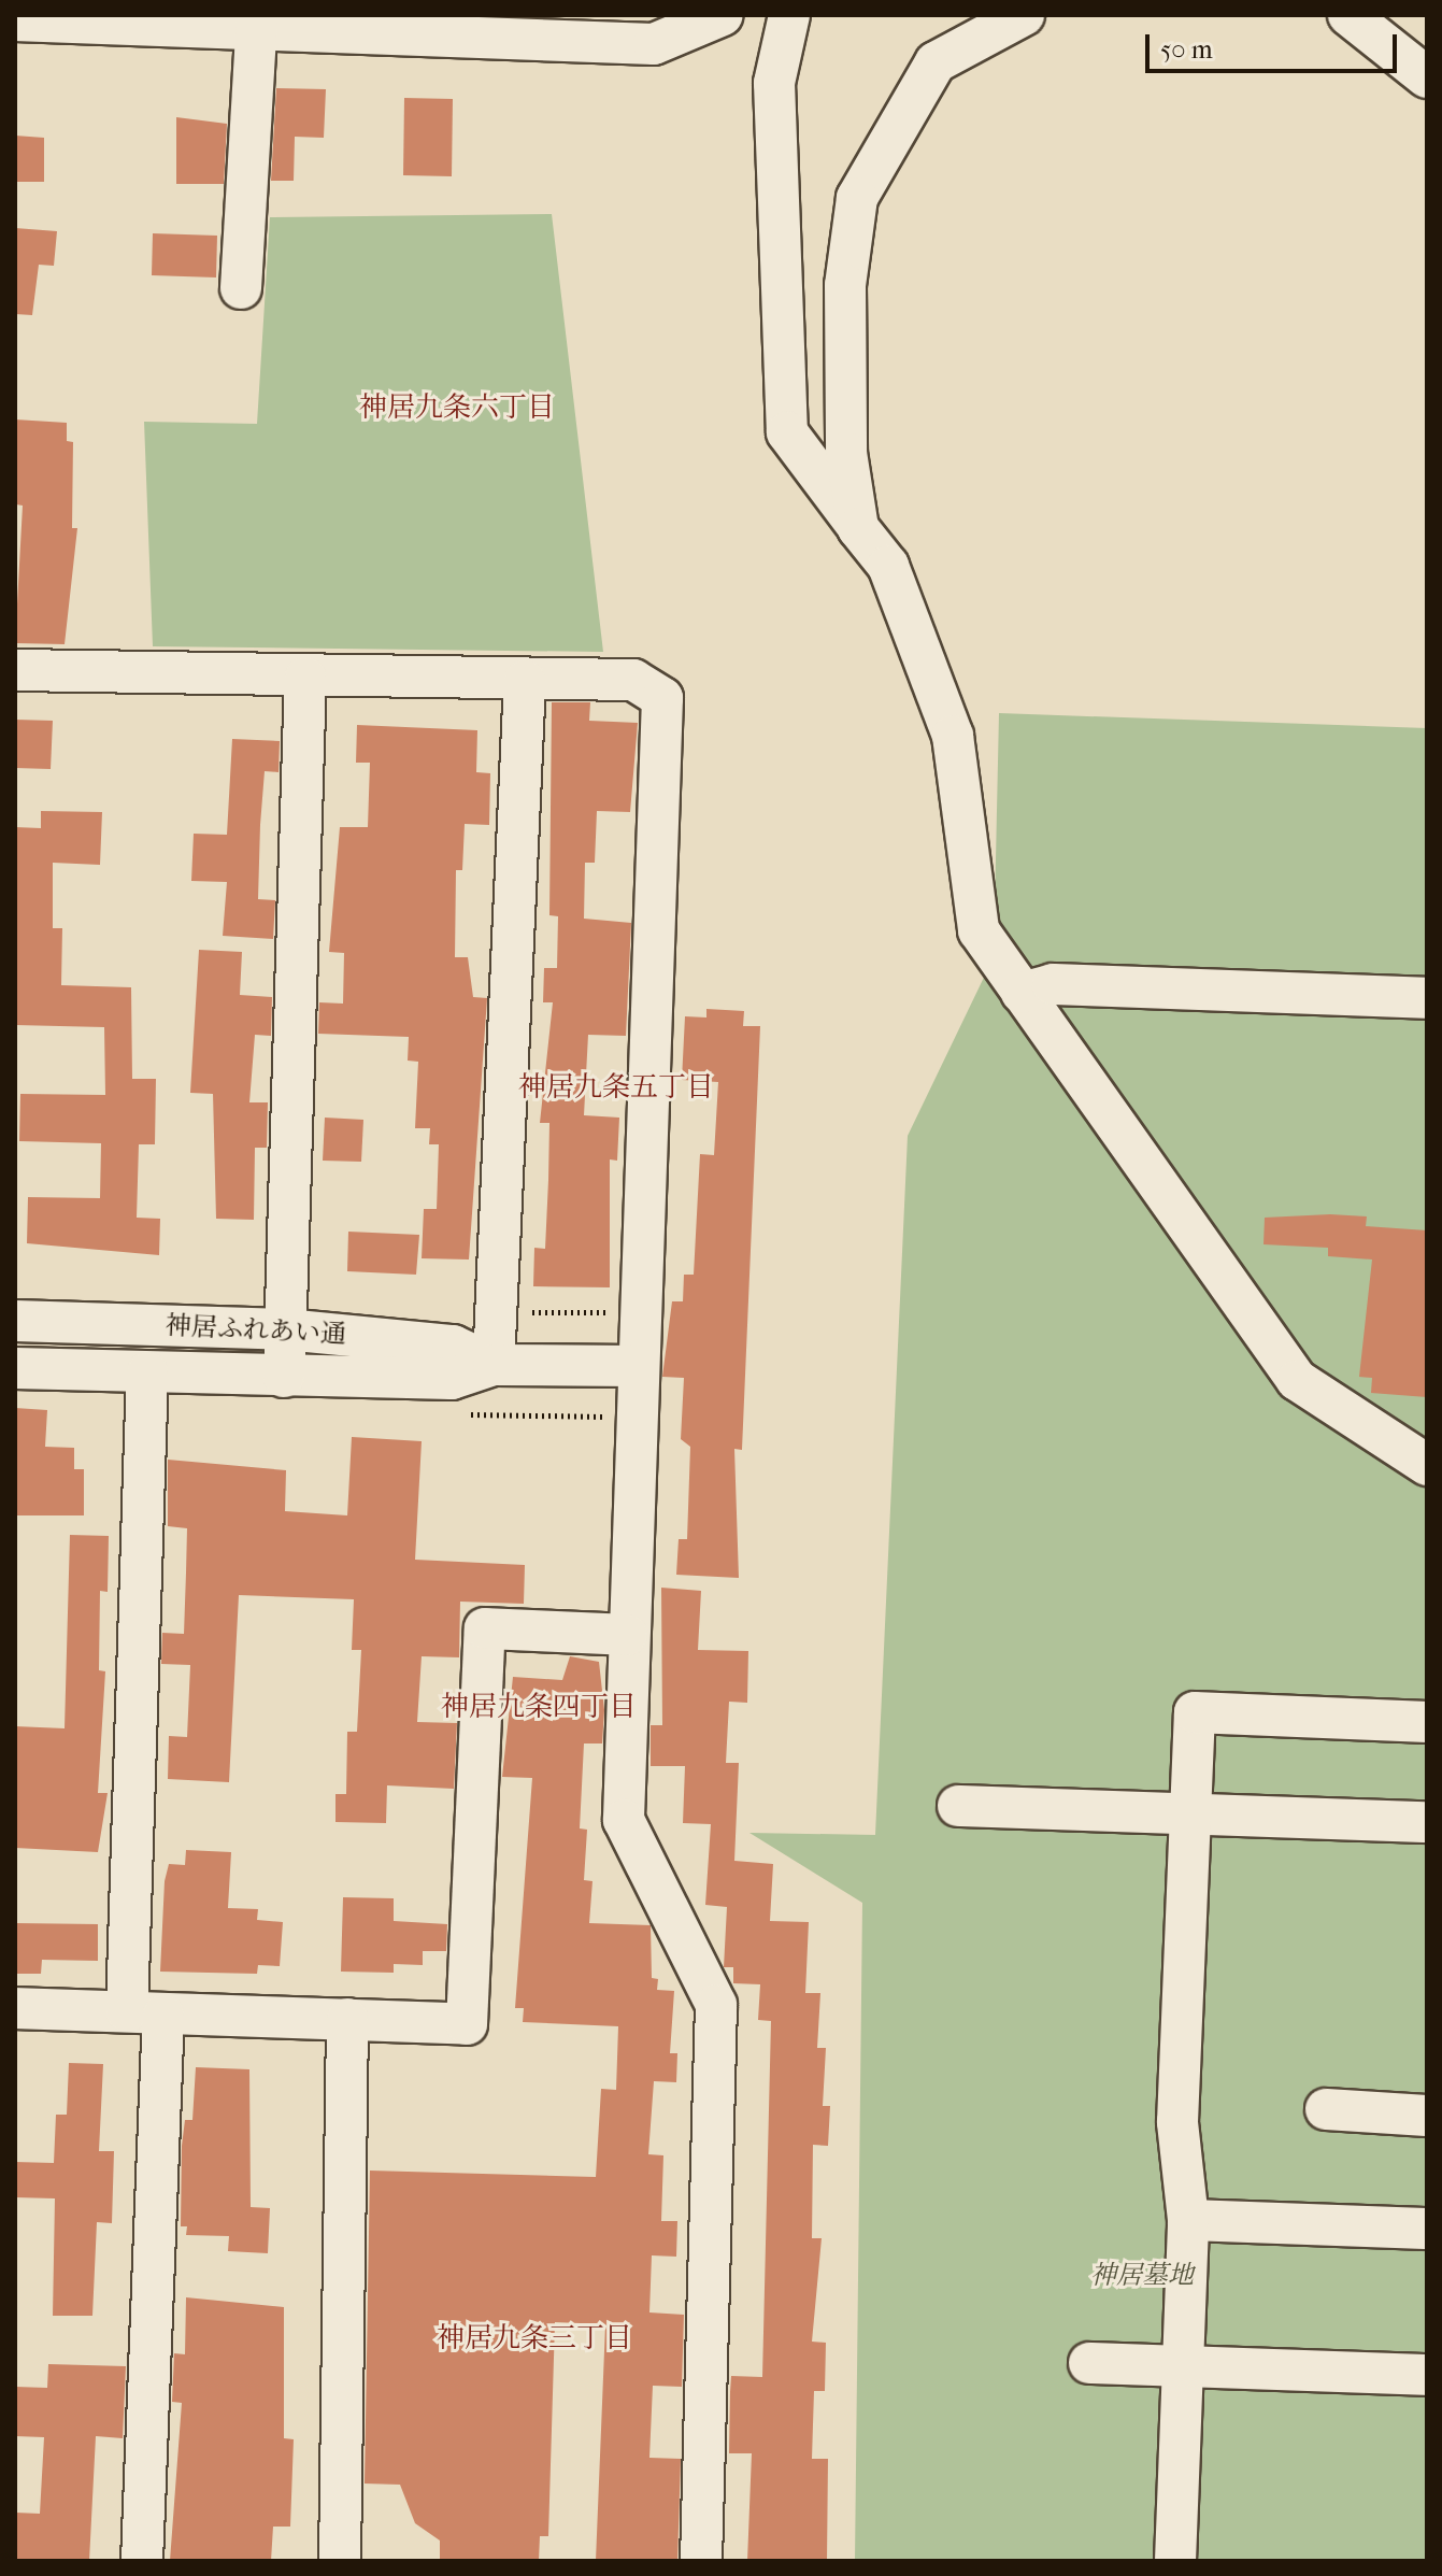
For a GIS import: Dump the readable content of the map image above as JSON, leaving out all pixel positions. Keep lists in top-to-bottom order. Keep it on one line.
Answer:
{"streets":{"street":["神居ふれあい通"]},"districts":["神居九条六丁目","神居九条五丁目","神居九条四丁目","神居九条三丁目"],"parks":["神居墓地"],"scale_bar":"50 m"}
